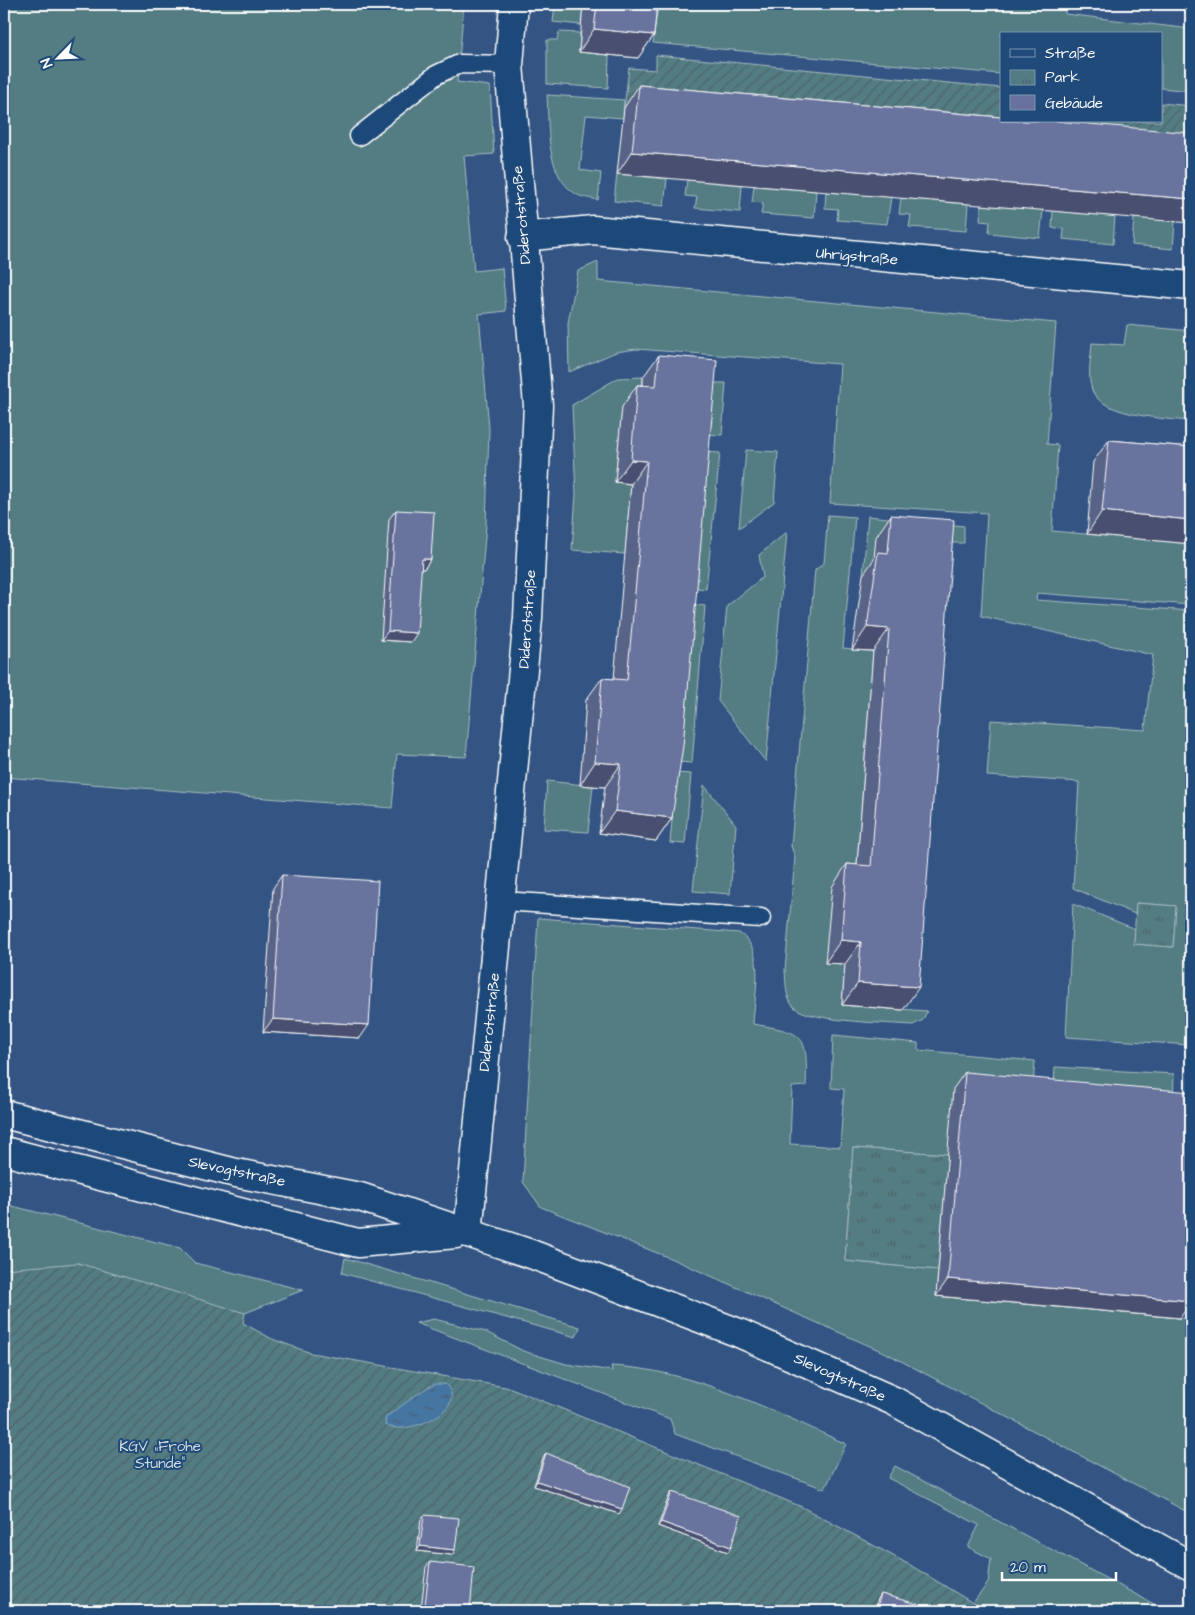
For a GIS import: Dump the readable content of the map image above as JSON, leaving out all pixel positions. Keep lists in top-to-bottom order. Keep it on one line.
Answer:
{"streets":{"street":["Diderotstraße","Uhrigstraße","Slevogtstraße"]},"crossings":[["Diderotstraße","Uhrigstraße"],["Diderotstraße","Slevogtstraße"]],"parks":["KGV „Frohe Stunde“"],"legend":["Straße","Park","Gebäude"],"scale_bar":"20 m","north":"bottom left"}
